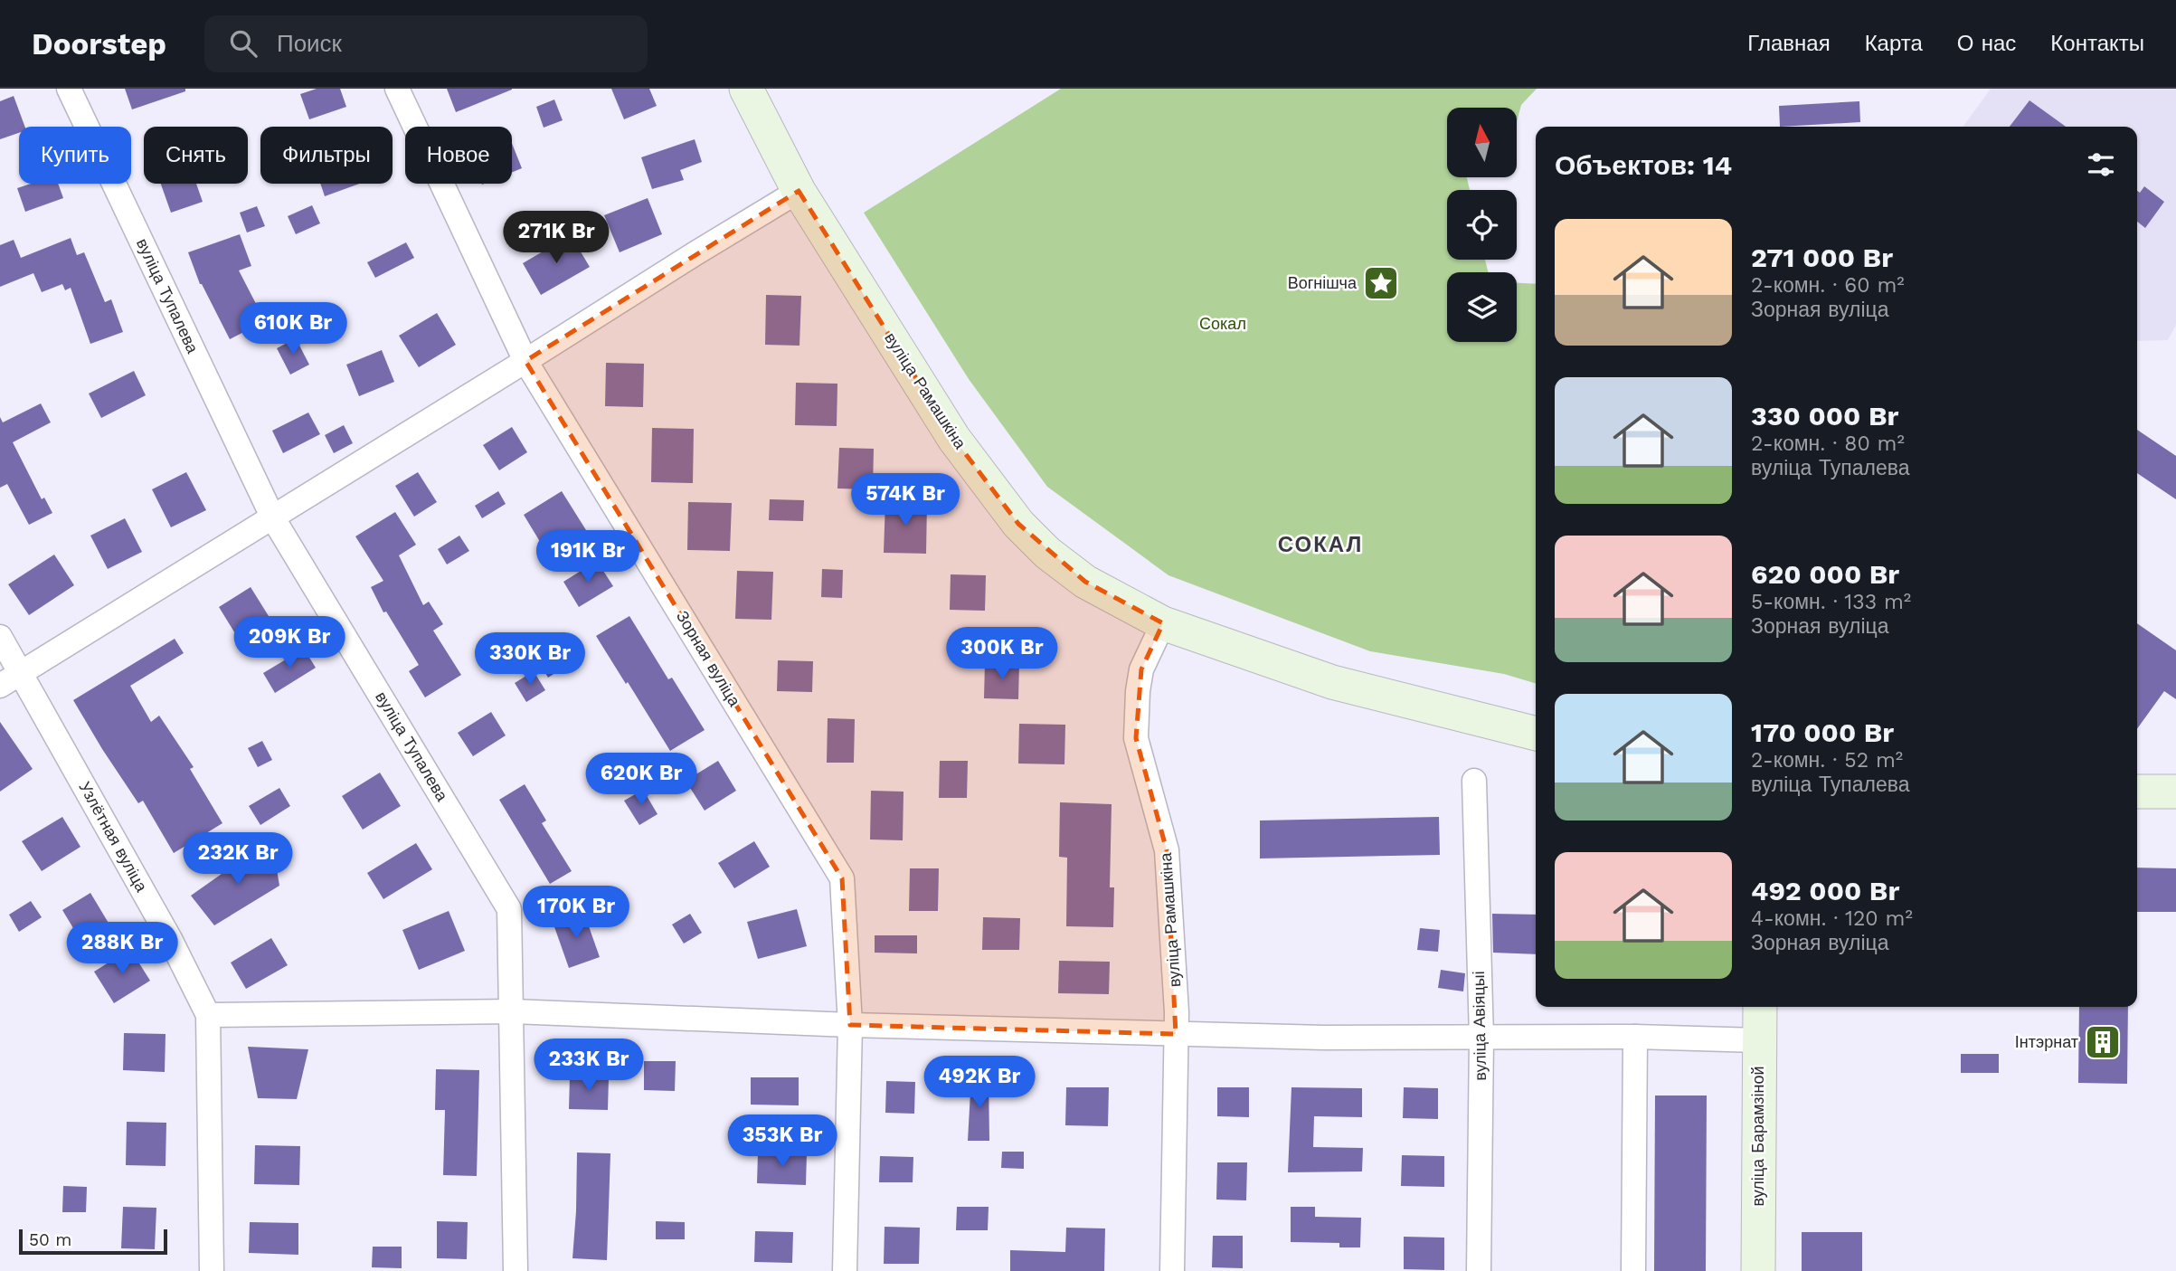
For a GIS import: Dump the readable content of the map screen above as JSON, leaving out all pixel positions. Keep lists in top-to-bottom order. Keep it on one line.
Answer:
{"streets":{"street":["вуліца Тупалева","вуліца Рамашкіна","Зорная вуліца","Узлётная вуліца","вуліца Авіяцыі","вуліца Барамзіной"]},"districts":["СОКАЛ"],"parks":["Сокал"],"places":{"place":["Вогнішча"],"building":["Інтэрнат"]},"scale_bar":"50 m","north":"top","page":{"header":"Doorstep","search":"Поиск","nav":["Главная","Карта","О нас","Контакты"],"chip":["Купить","Снять","Фильтры","Новое"],"heading":"Объектов: 14","list":[{"name":"271 000 Br","note":"2-комн. · 60 m² · Зорная вуліца"},{"name":"330 000 Br","note":"2-комн. · 80 m² · вуліца Тупалева"},{"name":"620 000 Br","note":"5-комн. · 133 m² · Зорная вуліца"},{"name":"170 000 Br","note":"2-комн. · 52 m² · вуліца Тупалева"},{"name":"492 000 Br","note":"4-комн. · 120 m² · Зорная вуліца"}],"price":["271K Br","610K Br","574K Br","191K Br","209K Br","300K Br","330K Br","620K Br","232K Br","170K Br","288K Br","233K Br","492K Br","353K Br"],"scale":"50 m"}}
